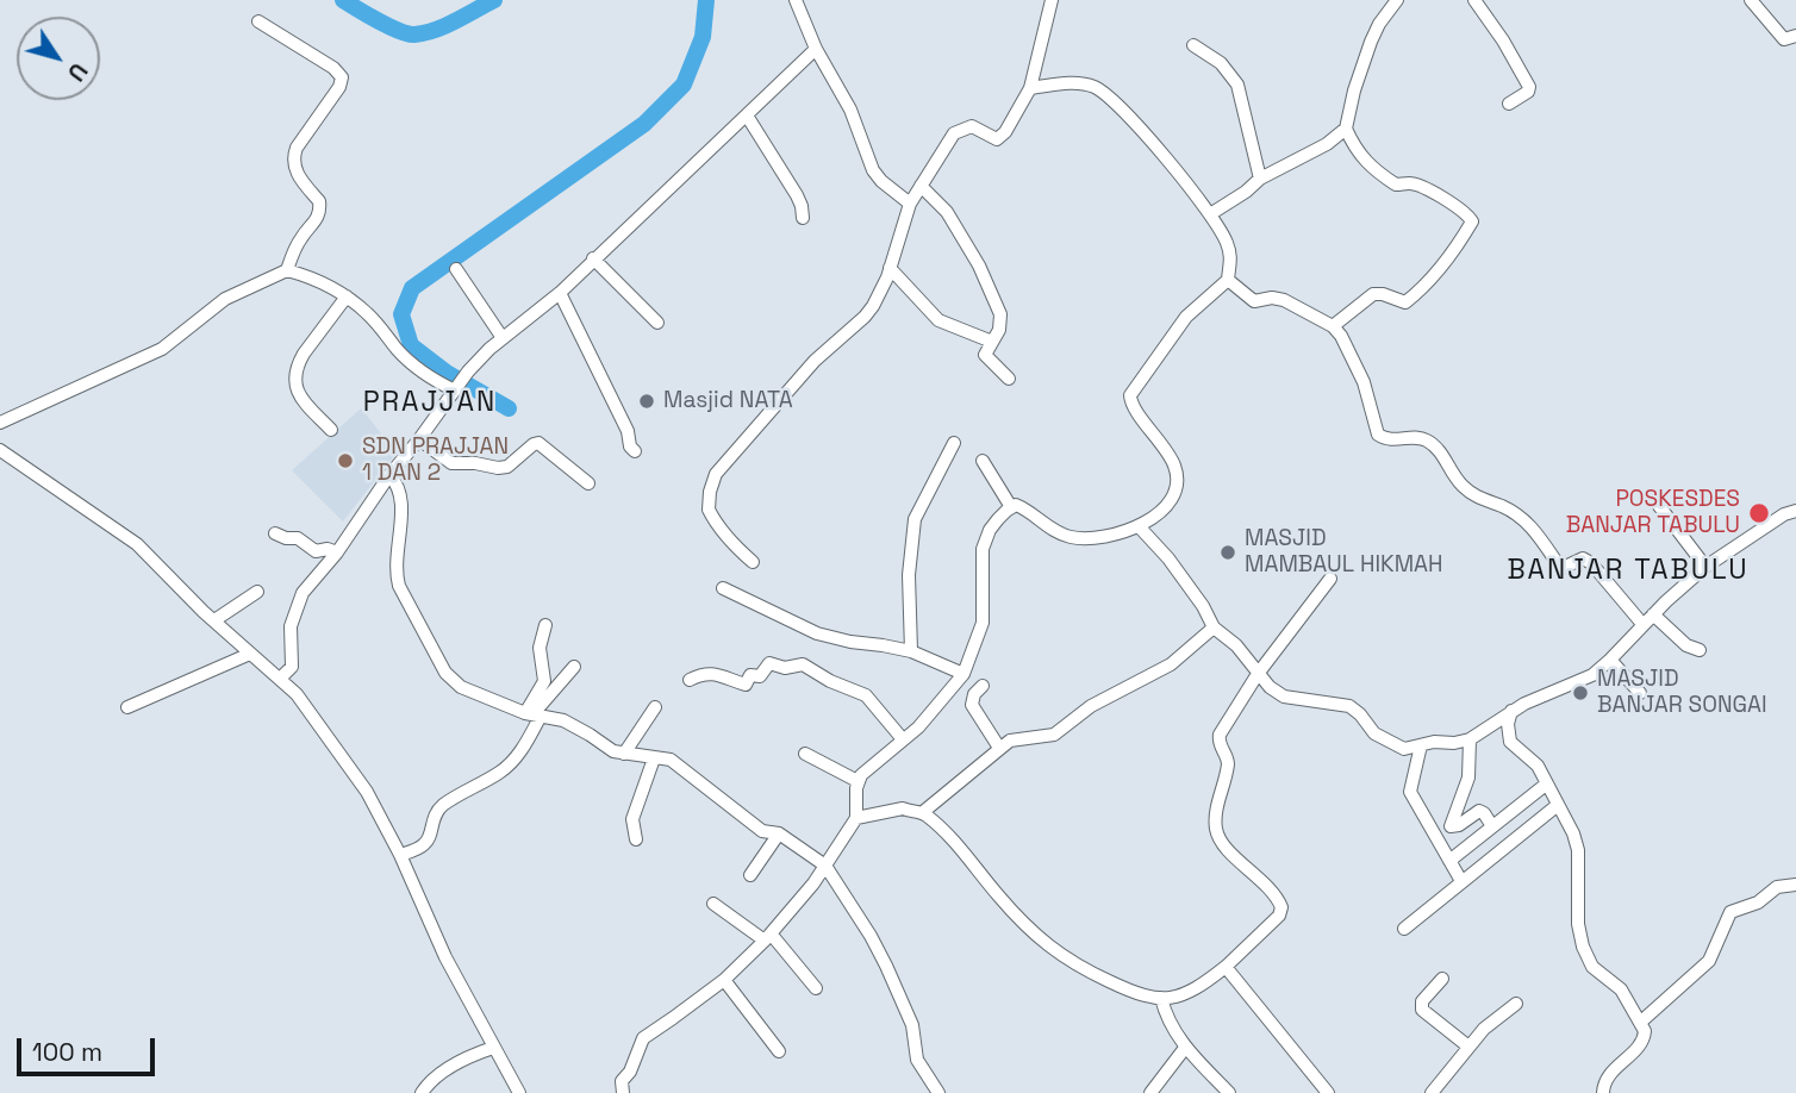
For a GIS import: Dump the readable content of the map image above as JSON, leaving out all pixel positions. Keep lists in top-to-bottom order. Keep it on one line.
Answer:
{"districts":["PRAJJAN","BANJAR TABULU"],"places":["Masjid NATA","SDN PRAJJAN 1 DAN 2","POSKESDES BANJAR TABULU","MASJID MAMBAUL HIKMAH","MASJID BANJAR SONGAI"],"scale_bar":"100 m","north":"bottom right"}
